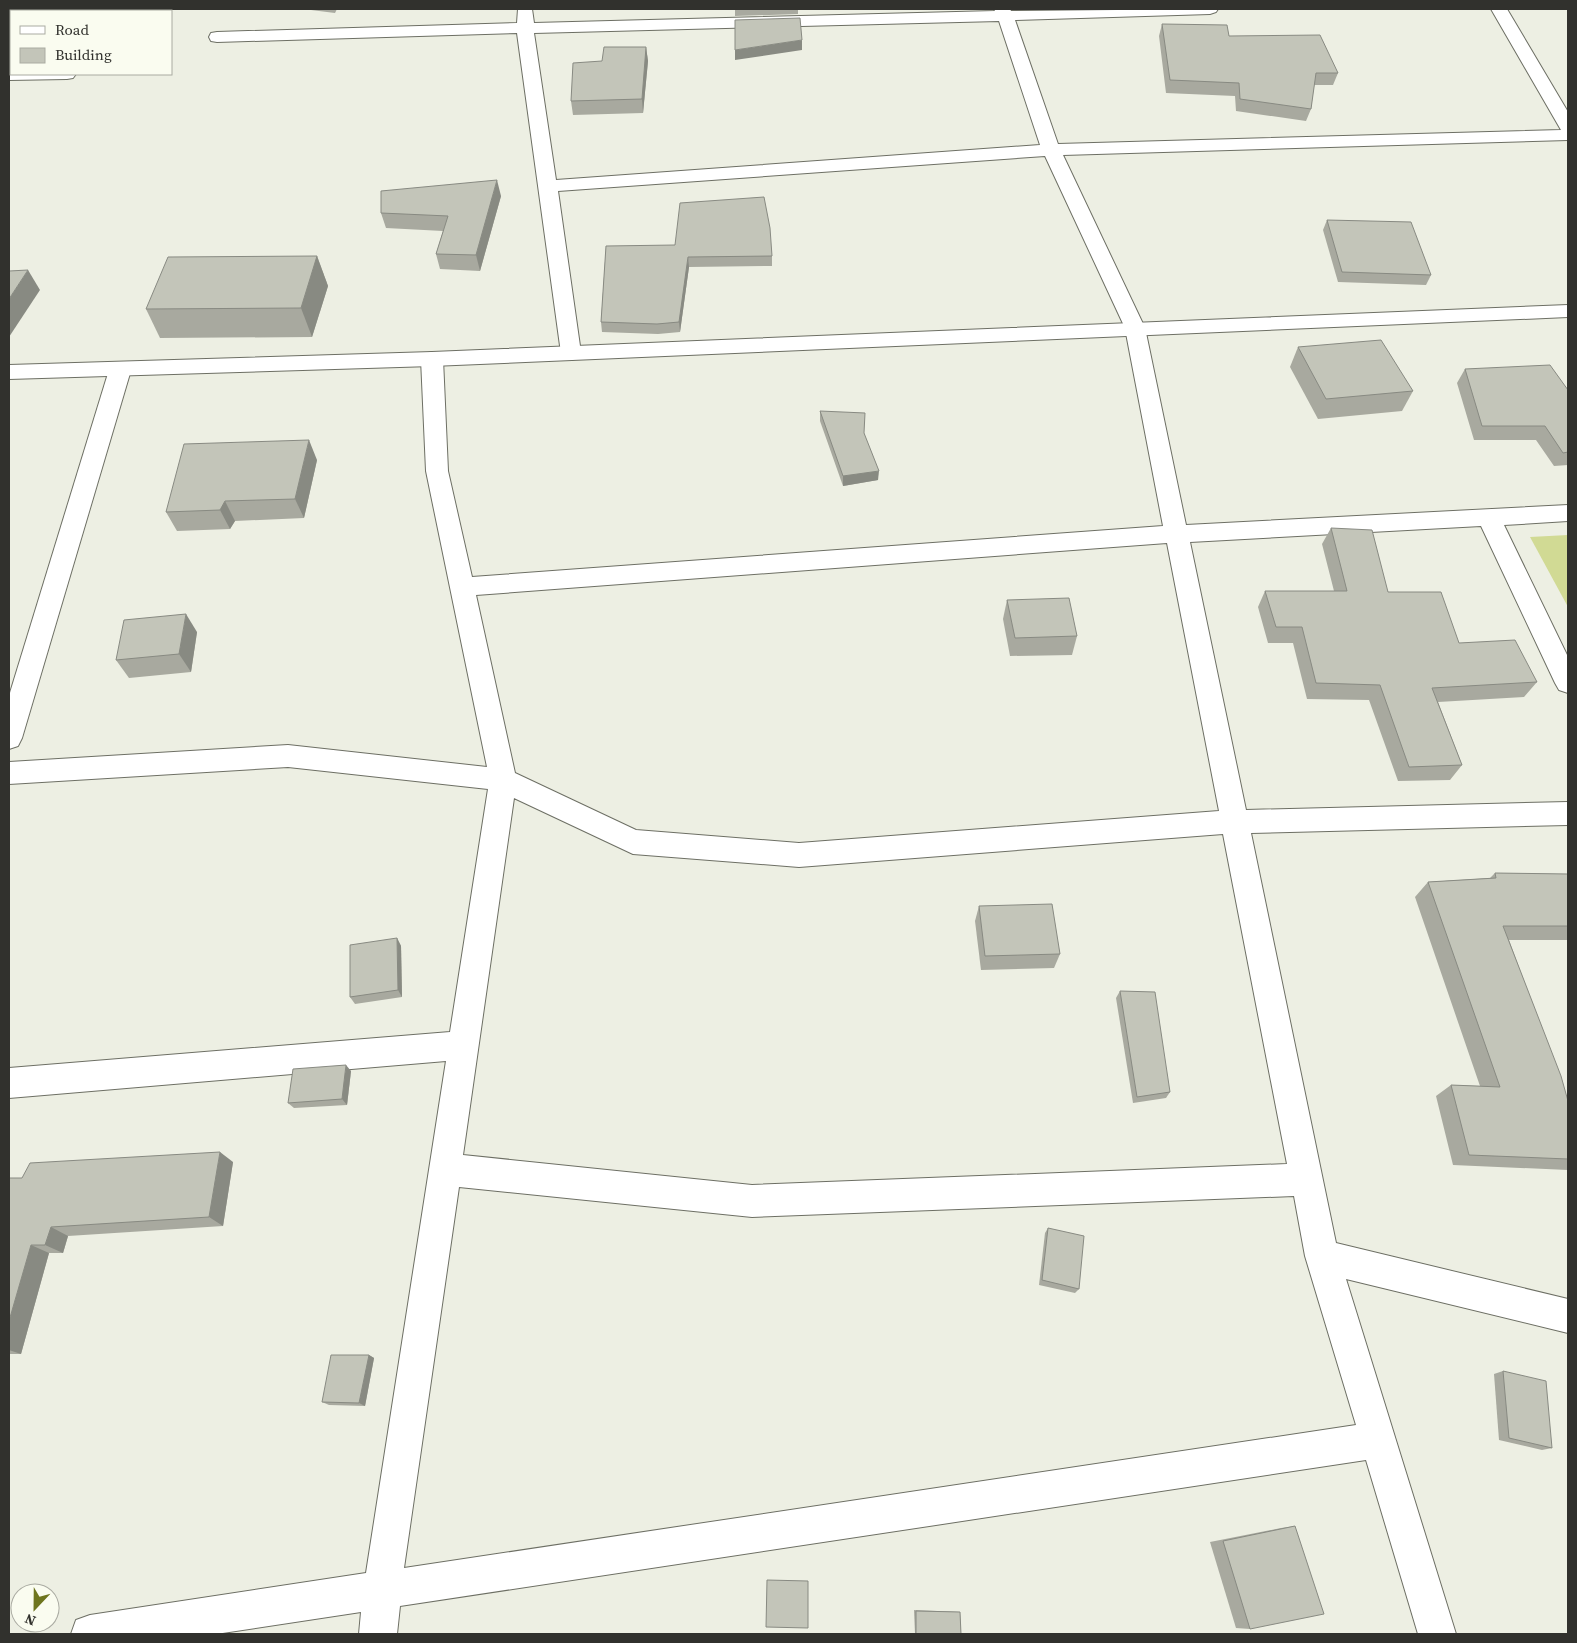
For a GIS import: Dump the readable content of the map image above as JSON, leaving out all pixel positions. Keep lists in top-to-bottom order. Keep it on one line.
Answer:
{"legend":["Road","Building"],"north":"bottom"}
